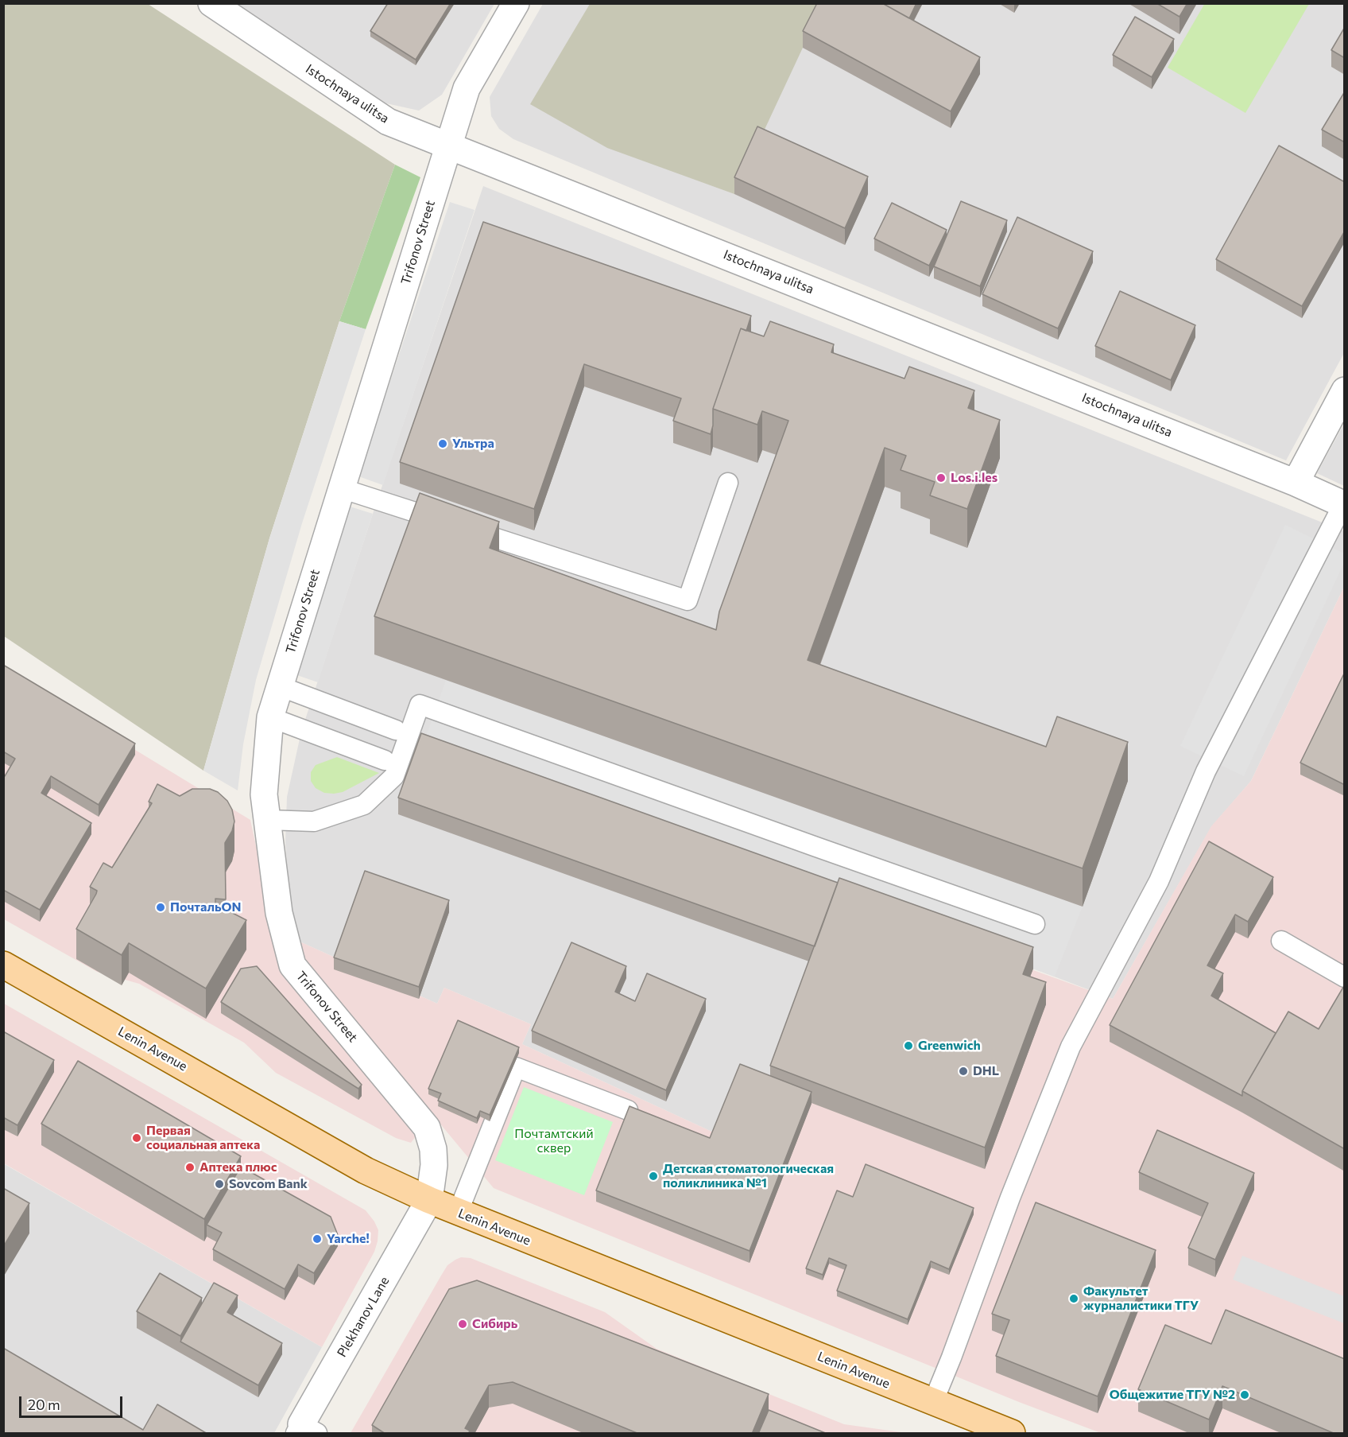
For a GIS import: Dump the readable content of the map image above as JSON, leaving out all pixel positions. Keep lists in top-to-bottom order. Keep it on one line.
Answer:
{"streets":{"main road":["Lenin Avenue"],"street":["Istochnaya ulitsa","Trifonov Street","Plekhanov Lane"]},"crossings":[["Istochnaya ulitsa","Trifonov Street"],["Trifonov Street","Lenin Avenue"],["Trifonov Street","Plekhanov Lane"],["Lenin Avenue","Plekhanov Lane"]],"parks":["Почтамтский сквер"],"places":["Ультра","Los.i.les","ПочтальON","Greenwich","DHL","Первая социальная аптека","Аптека плюс","Детская стоматологическая поликлиника №1","Sovcom Bank","Yarche!","Факультет журналистики ТГУ","Сибирь","Общежитие ТГУ №2"],"scale_bar":"20 m"}
